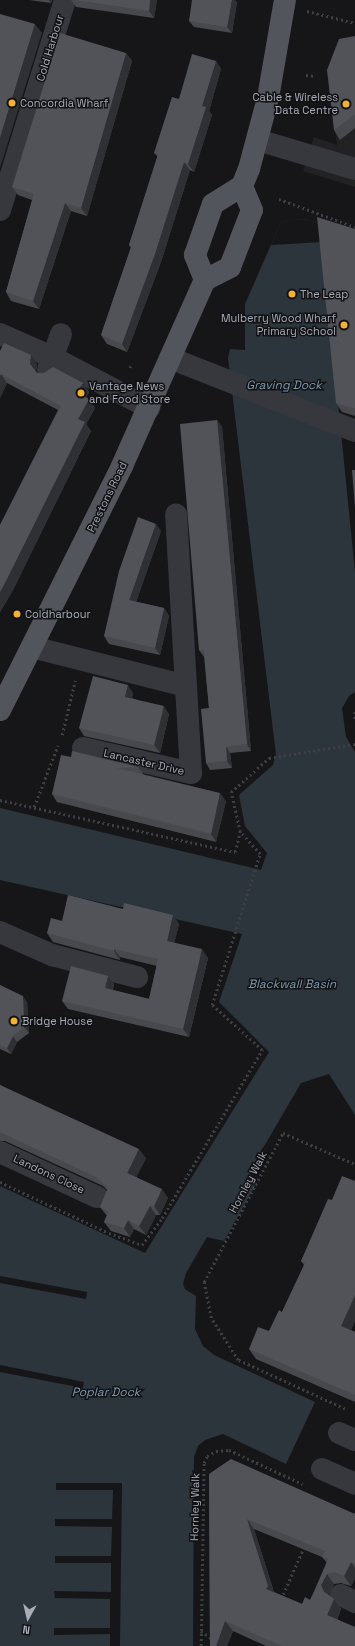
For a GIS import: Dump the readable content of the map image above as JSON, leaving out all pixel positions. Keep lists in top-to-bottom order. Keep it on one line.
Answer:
{"streets":{"main road":["Prestons Road"],"street":["Cold Harbour","Lancaster Drive","Landons Close"],"path":["Hornley Walk"]},"water":["Graving Dock","Blackwall Basin","Poplar Dock"],"places":["Concordia Wharf","Cable & Wireless Data Centre","The Leap","Mulberry Wood Wharf Primary School","Vantage News and Food Store","Coldharbour","Bridge House"],"north":"bottom"}
